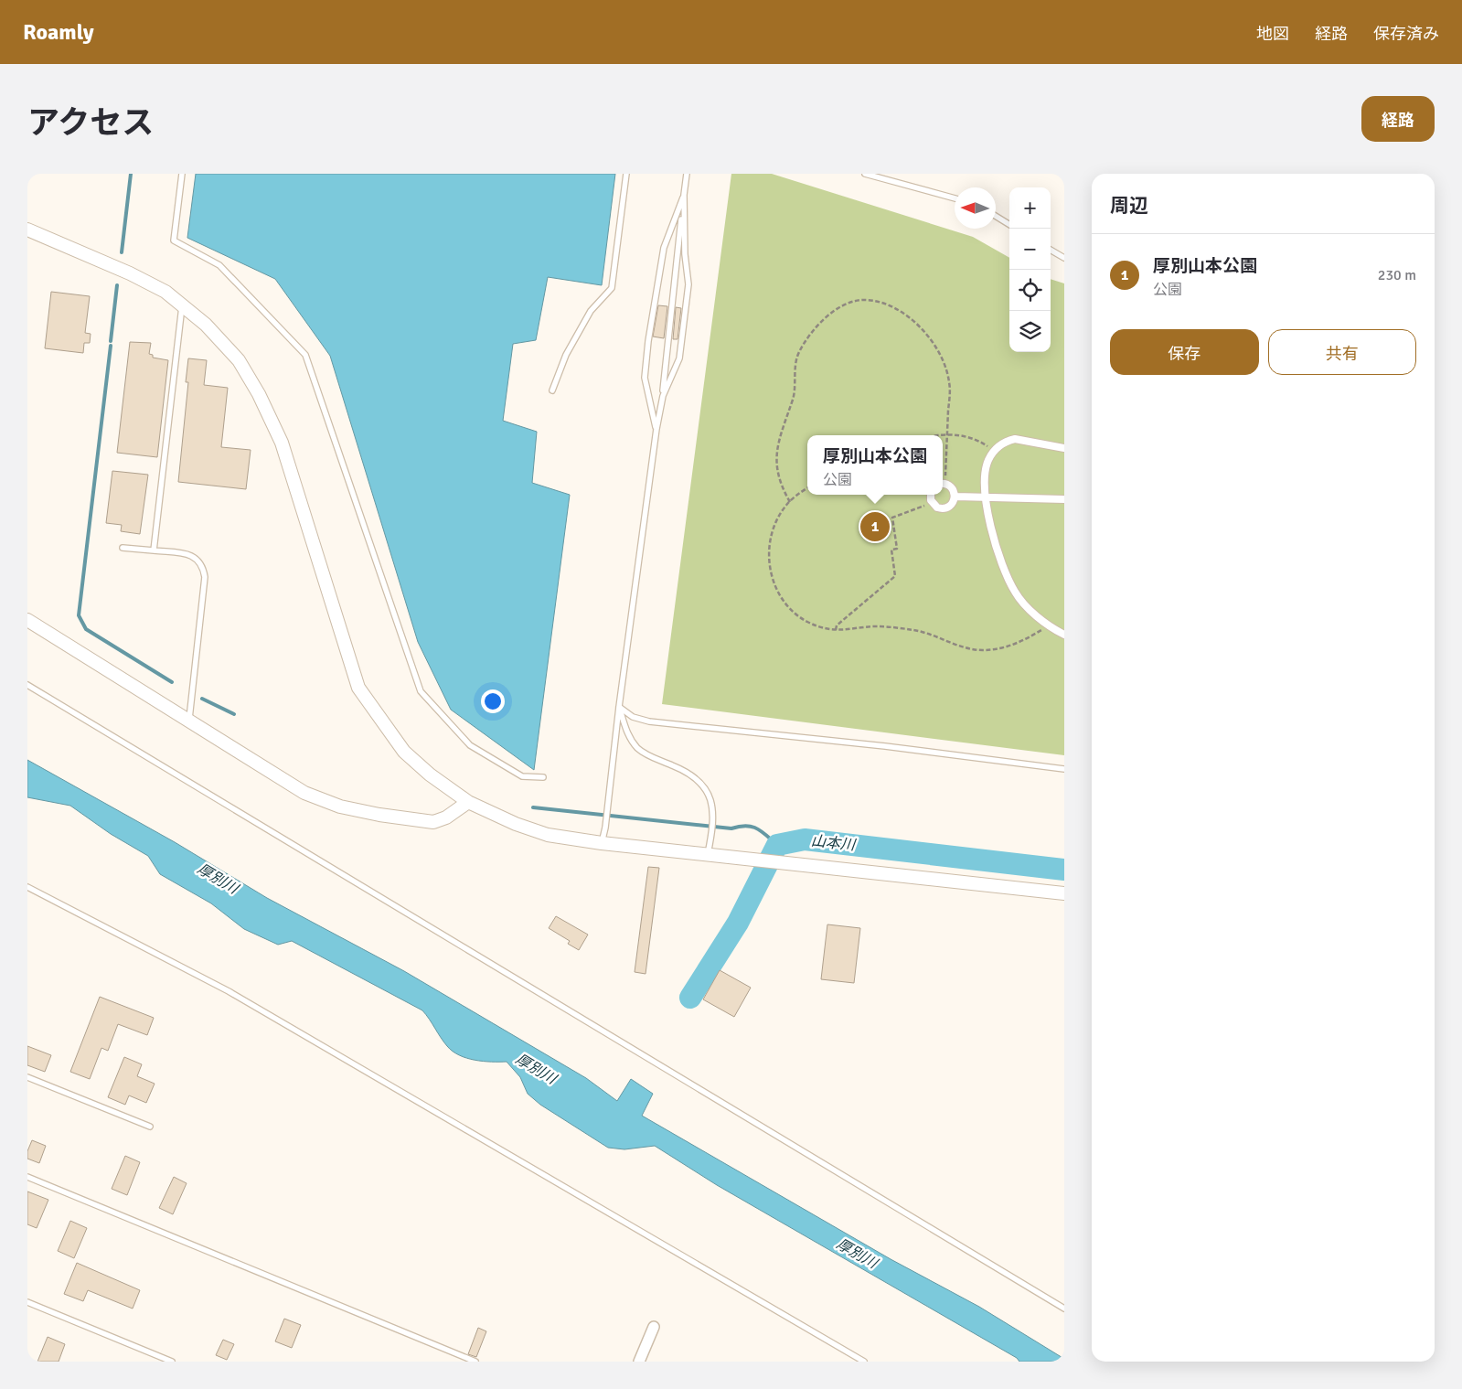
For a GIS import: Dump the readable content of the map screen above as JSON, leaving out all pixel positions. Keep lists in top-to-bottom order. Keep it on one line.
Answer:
{"water":["山本川","厚別川"],"north":"left","page":{"header":"Roamly","nav":["地図","経路","保存済み"],"title":"アクセス","buttons":["経路",["保存","共有"]],"heading":"周辺","map_buttons":["+","−"],"list":[{"mark":"1","name":"厚別山本公園","note":"公園","value":"230 m"}],"popup":["厚別山本公園","公園"],"pins":"1"}}
